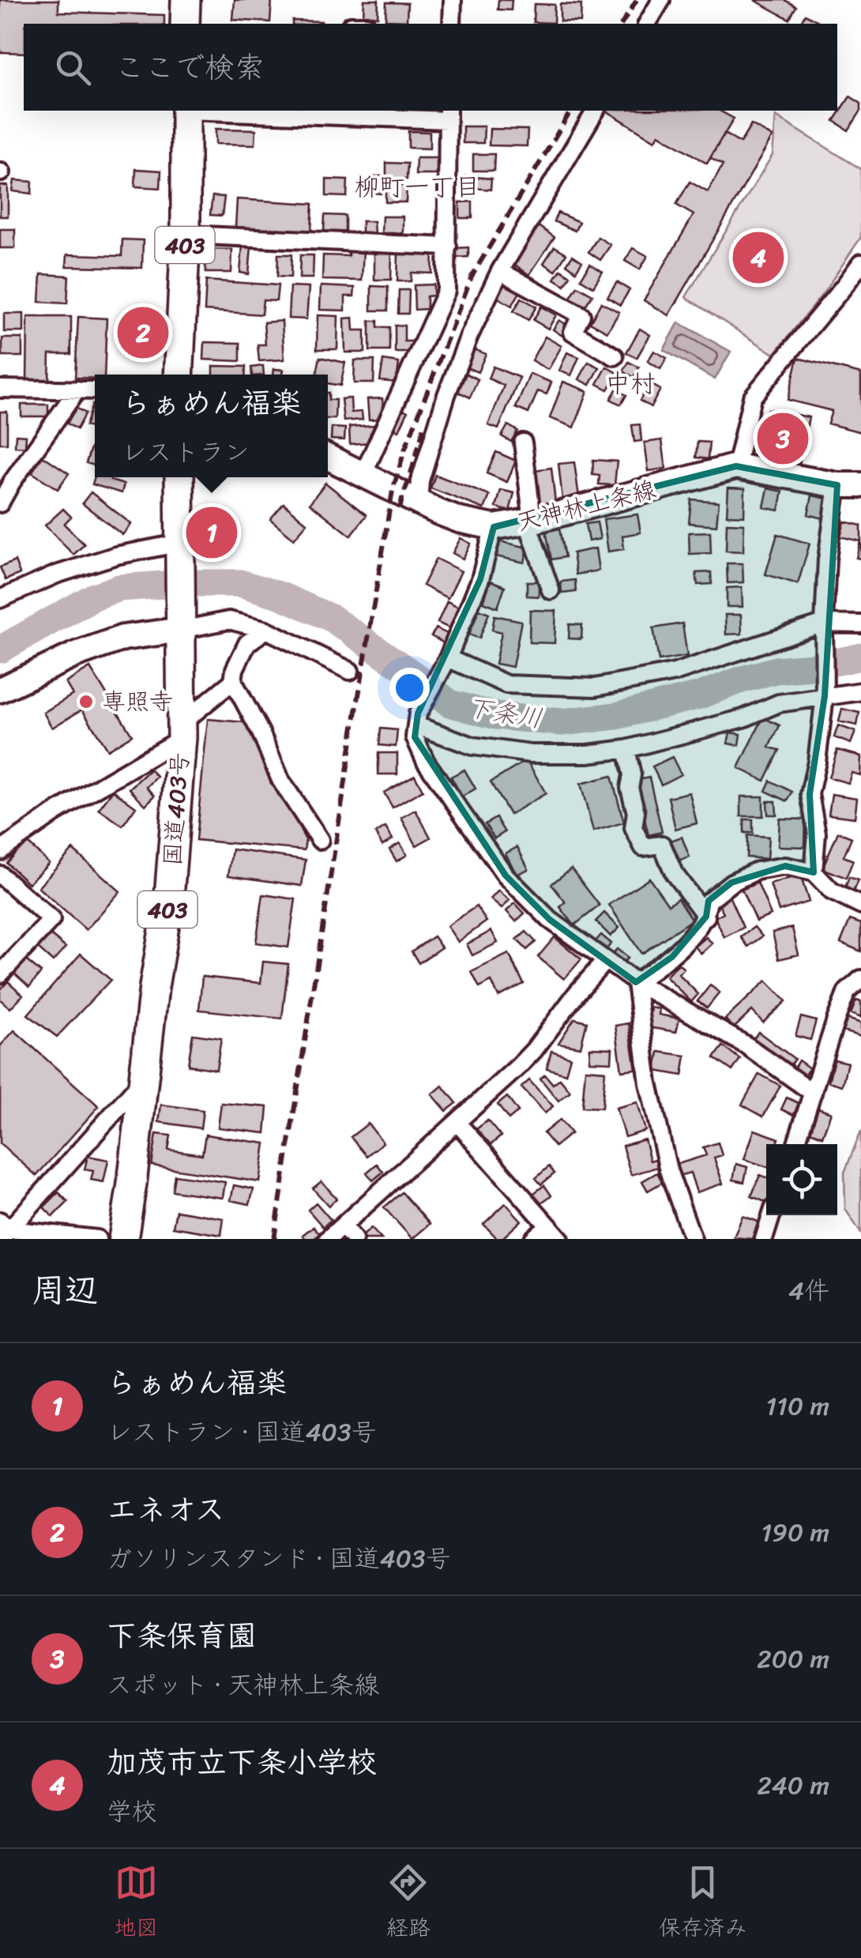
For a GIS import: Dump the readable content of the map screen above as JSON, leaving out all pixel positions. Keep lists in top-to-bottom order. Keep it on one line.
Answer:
{"streets":{"highway":["403","国道403号"],"main road":["天神林上条線"]},"districts":["柳町一丁目","中村"],"water":["下条川"],"places":["専照寺"],"page":{"search":"ここで検索","pins":["4","2","3","1"],"popup":["らぁめん福楽","レストラン"],"heading":["周辺","4件"],"list":[{"mark":"1","name":"らぁめん福楽","note":"レストラン · 国道403号","value":"110 m"},{"mark":"2","name":"エネオス","note":"ガソリンスタンド · 国道403号","value":"190 m"},{"mark":"3","name":"下条保育園","note":"スポット · 天神林上条線","value":"200 m"},{"mark":"4","name":"加茂市立下条小学校","note":"学校","value":"240 m"}],"nav":["地図","経路","保存済み"]}}
